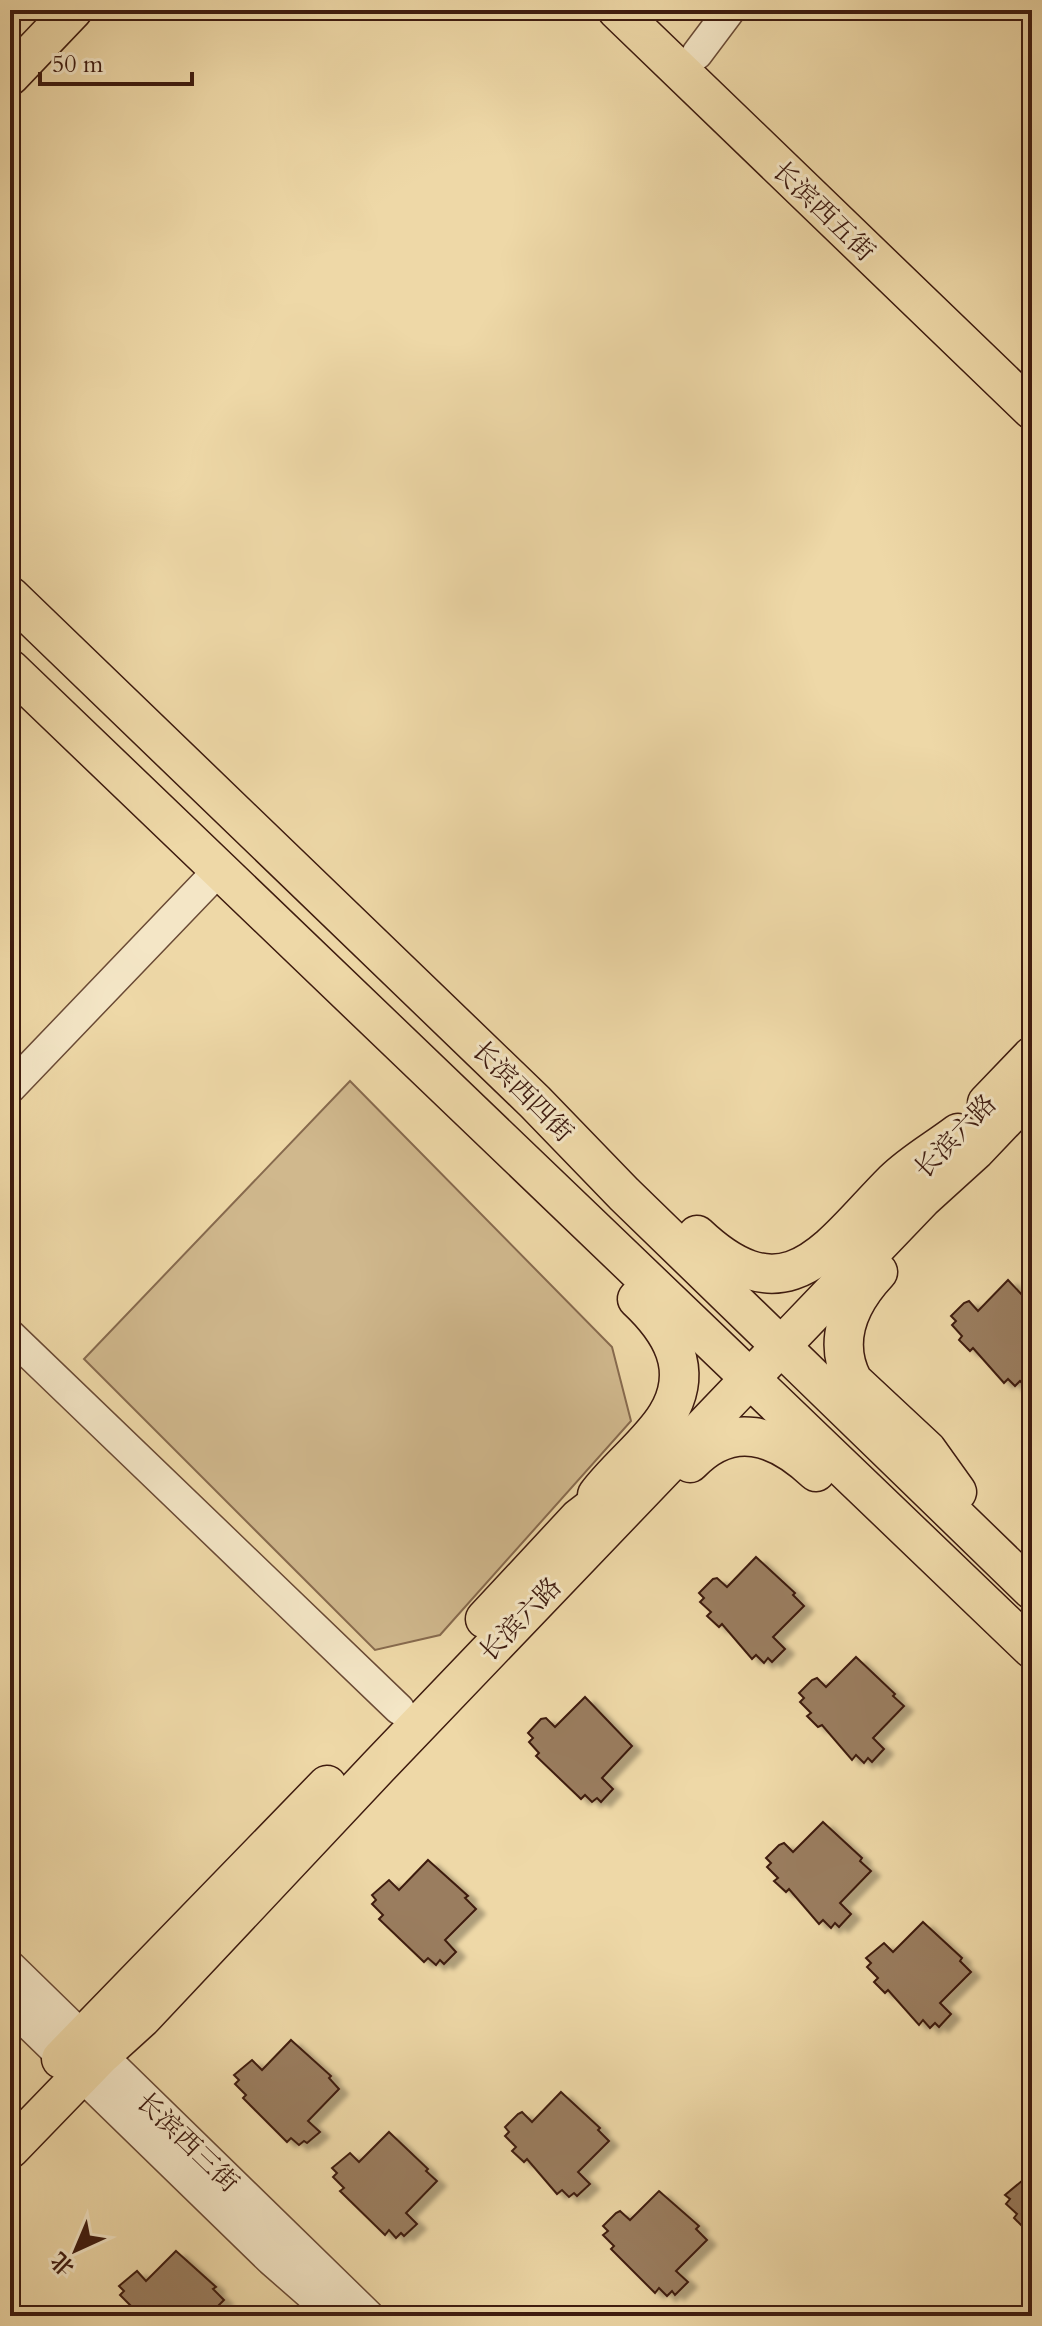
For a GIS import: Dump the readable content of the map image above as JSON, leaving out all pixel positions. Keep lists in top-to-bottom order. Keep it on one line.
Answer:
{"streets":{"main road":["长滨西五街","长滨西四街","长滨六路"],"street":["长滨西三街"]},"crossings":[["长滨西四街","长滨六路"],["长滨六路","长滨西三街"]],"scale_bar":"50 m","north":"bottom left"}
